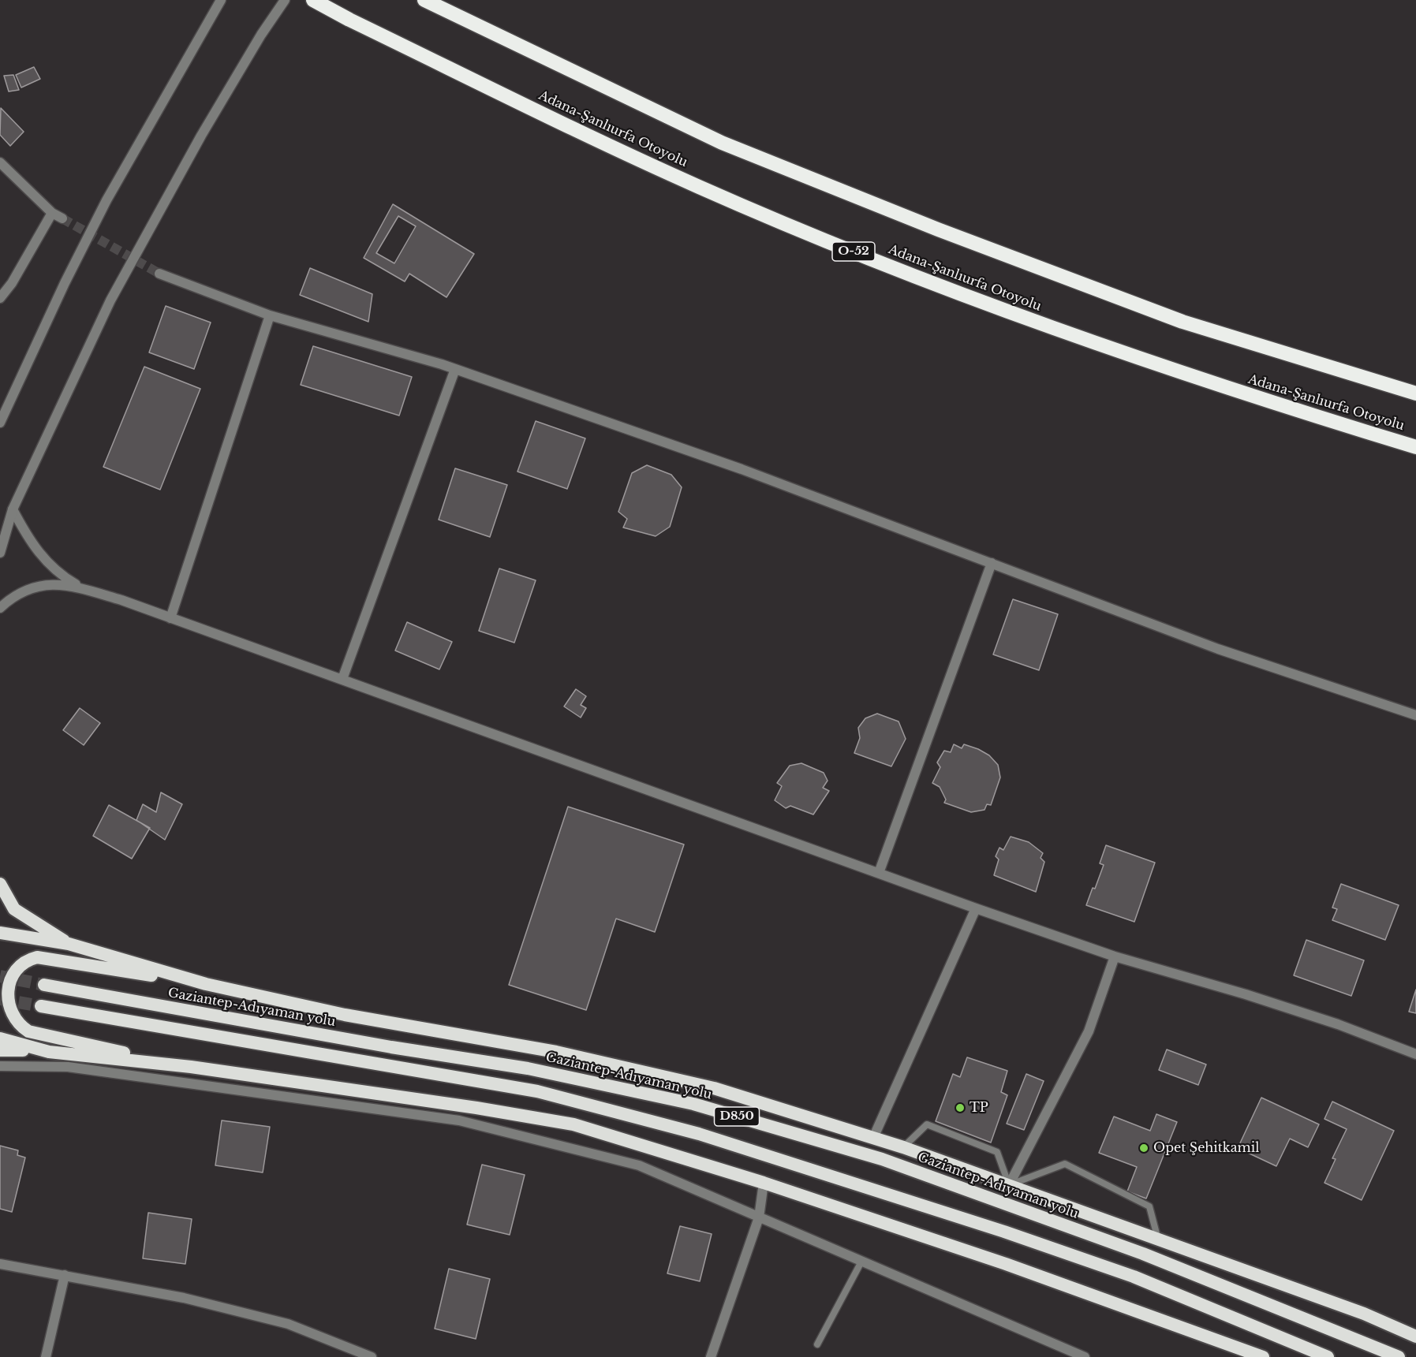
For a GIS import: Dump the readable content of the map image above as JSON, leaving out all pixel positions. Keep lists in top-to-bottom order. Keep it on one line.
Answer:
{"streets":{"highway":["Adana-Şanlıurfa Otoyolu","O-52","Gaziantep-Adıyaman yolu","D850"]},"places":["TP","Opet Şehitkamil"]}
